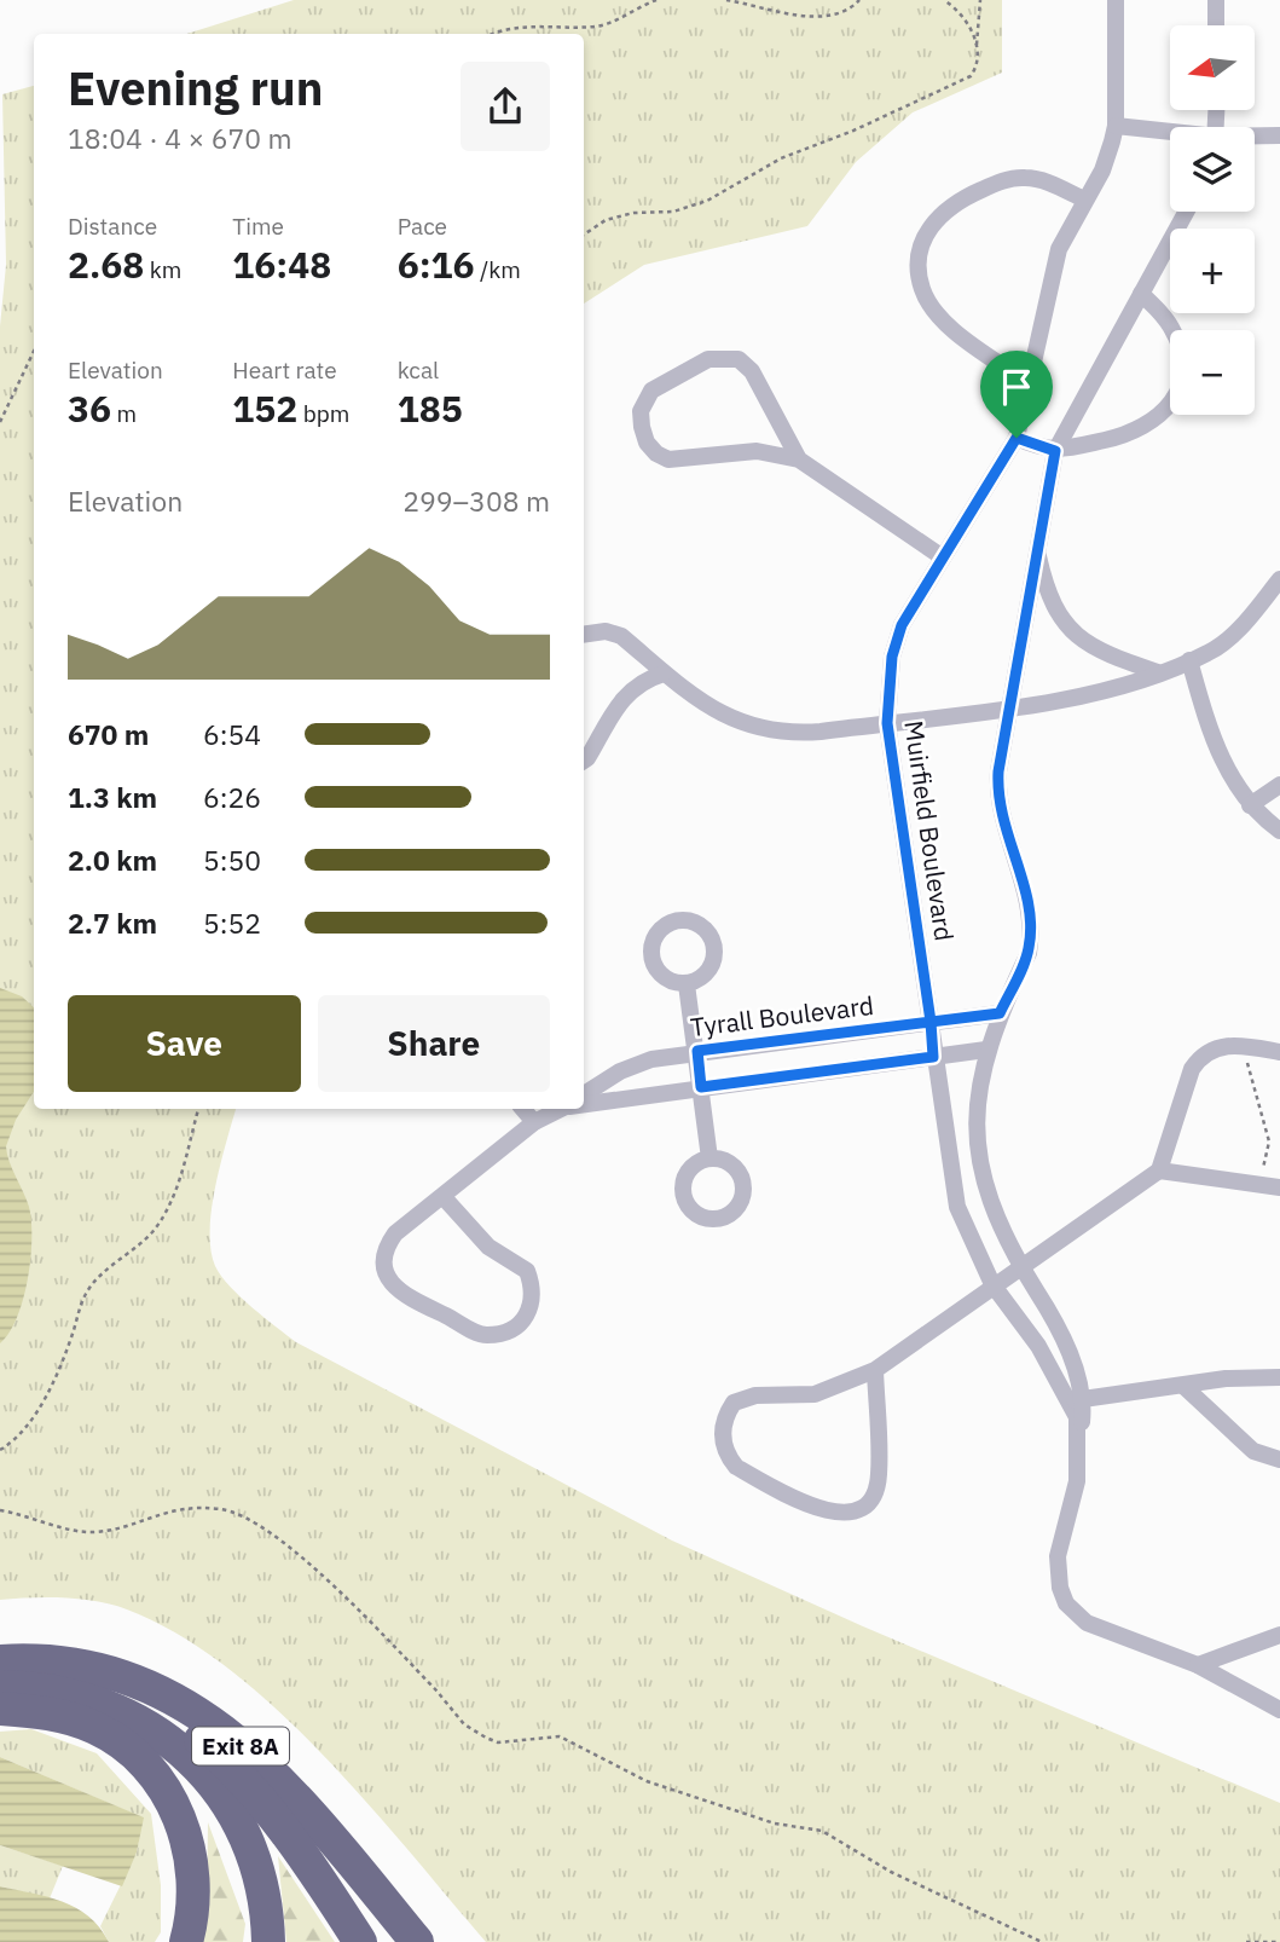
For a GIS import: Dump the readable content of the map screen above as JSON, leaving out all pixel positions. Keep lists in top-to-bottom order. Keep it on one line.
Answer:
{"streets":{"highway":["Exit 8A"],"street":["Muirfield Boulevard","Tyrall Boulevard"]},"crossings":[["Muirfield Boulevard","Tyrall Boulevard"]],"north":"left","page":{"map_buttons":["+","−"],"heading":["Evening run","18:04 · 4 × 670 m"],"stats":[["Distance","2.68 km"],["Time","16:48"],["Pace","6:16 /km"],["Elevation","36 m"],["Heart rate","152 bpm"],["kcal","185"]],"chart":["Elevation","299–308 m"],"list":[{"name":"670 m","note":"6:54"},{"name":"1.3 km","note":"6:26"},{"name":"2.0 km","note":"5:50"},{"name":"2.7 km","note":"5:52"}],"buttons":["Save","Share"]}}
